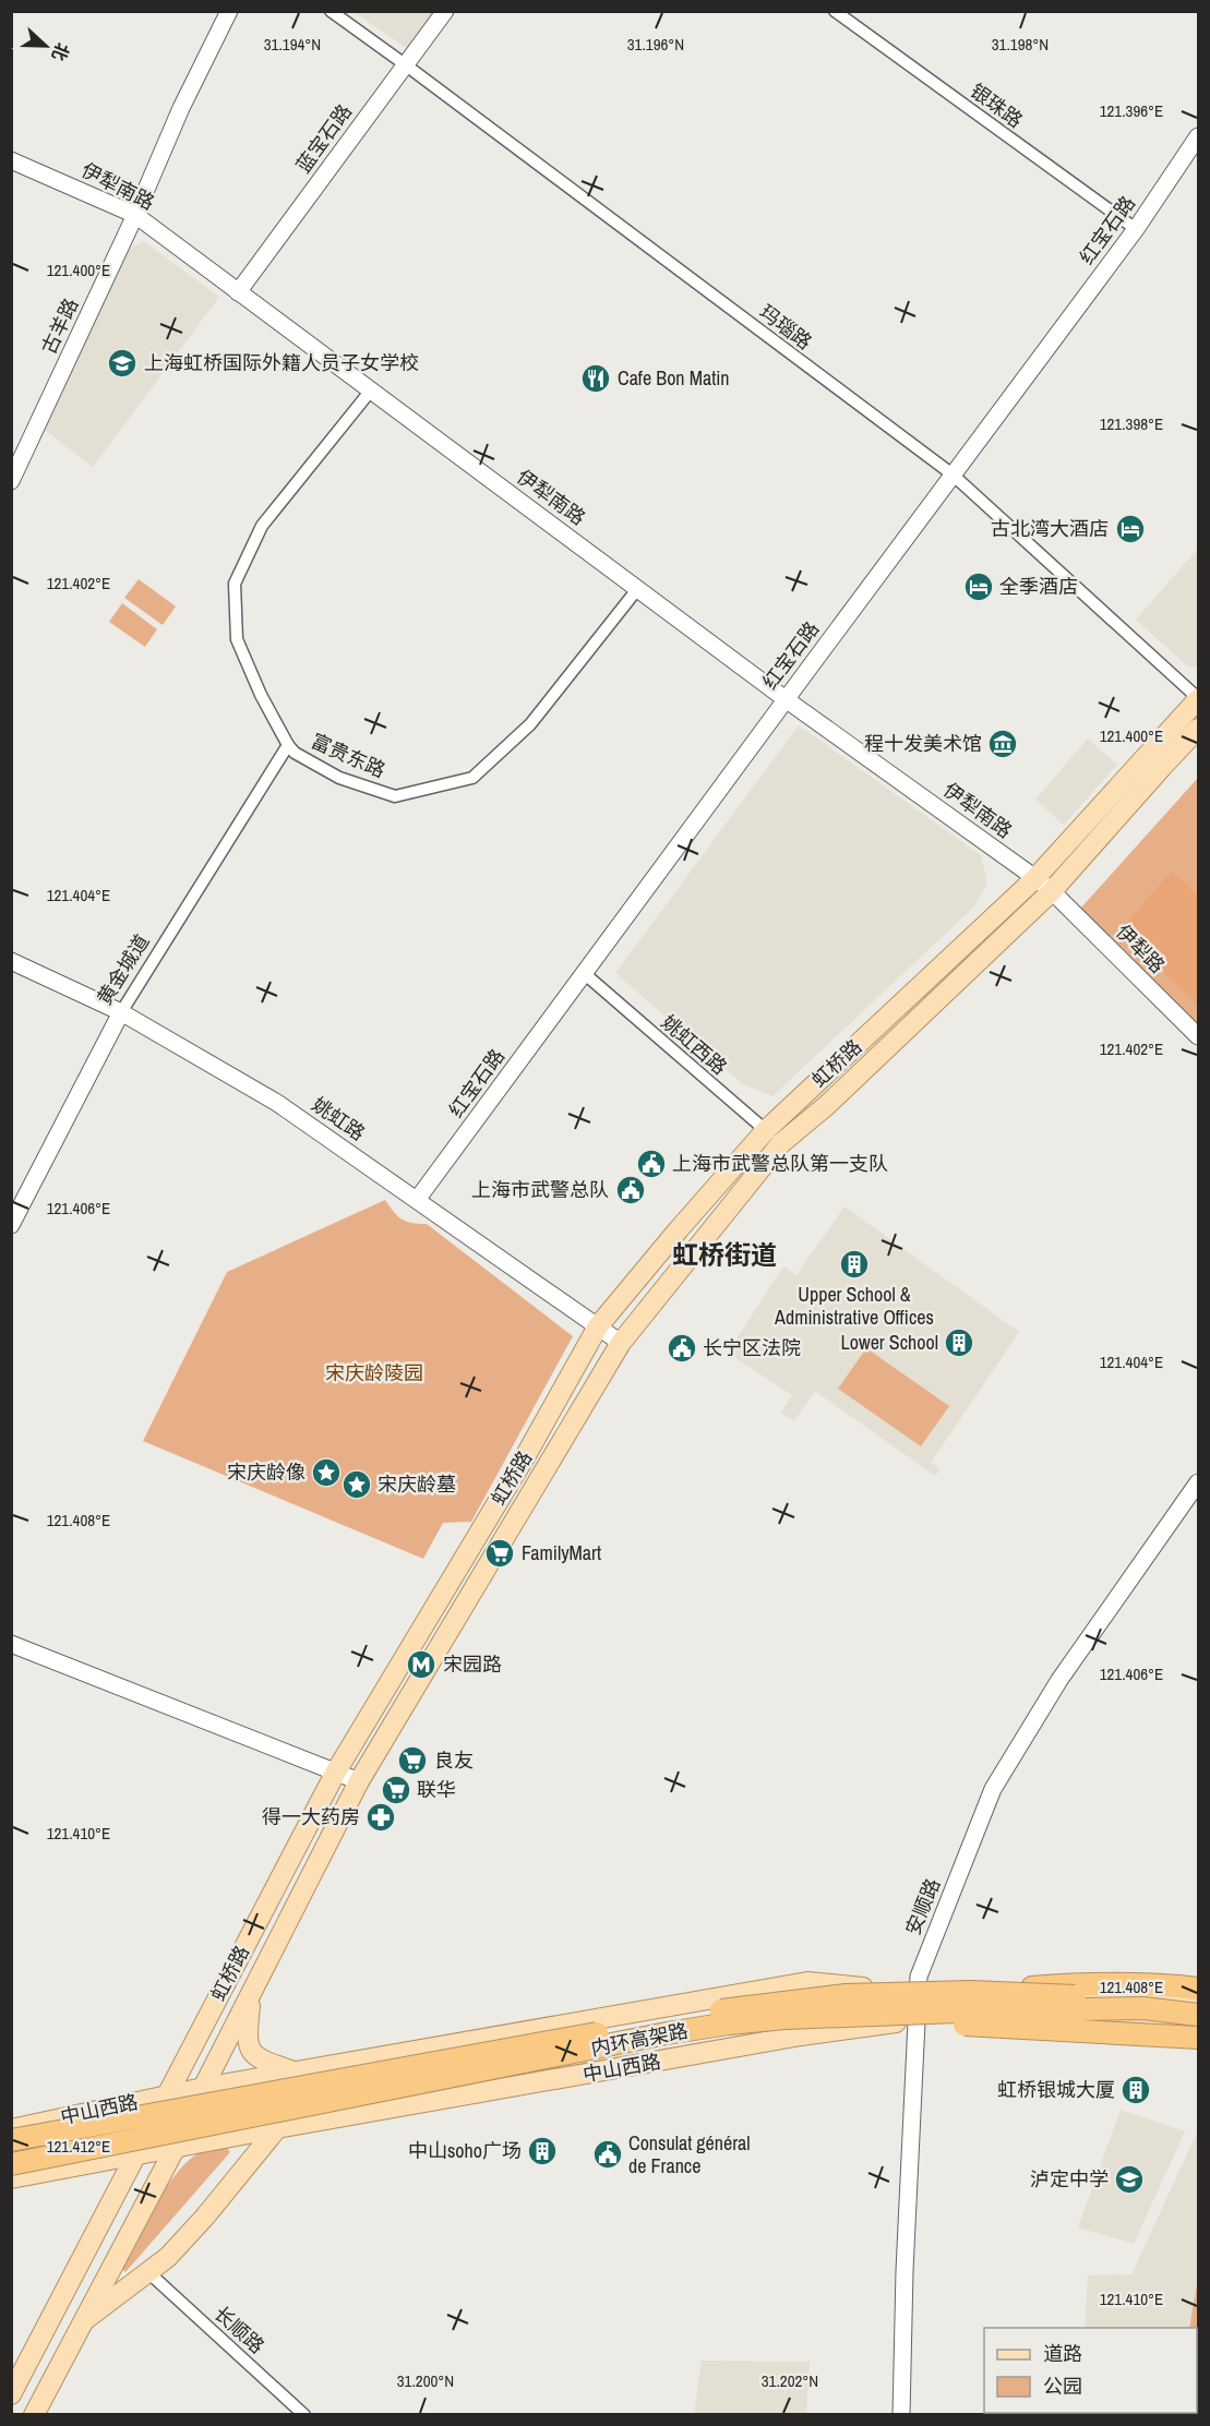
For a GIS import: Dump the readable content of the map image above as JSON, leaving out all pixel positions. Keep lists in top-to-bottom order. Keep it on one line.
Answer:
{"streets":{"highway":["内环高架路"],"main road":["虹桥路","中山西路"],"street":["银珠路","蓝宝石路","伊犁南路","红宝石路","古羊路","玛瑙路","富贵东路","伊犁路","黄金城道","姚虹西路","姚虹路","安顺路","长顺路"]},"crossings":[["银珠路","红宝石路"],["蓝宝石路","伊犁南路"],["蓝宝石路","玛瑙路"],["伊犁南路","红宝石路"],["伊犁南路","古羊路"],["伊犁南路","富贵东路"],["伊犁南路","伊犁路"],["伊犁南路","虹桥路"],["红宝石路","玛瑙路"],["红宝石路","姚虹西路"],["红宝石路","姚虹路"],["玛瑙路","虹桥路"],["富贵东路","黄金城道"],["伊犁路","虹桥路"],["黄金城道","姚虹路"],["姚虹西路","虹桥路"],["虹桥路","姚虹路"],["虹桥路","中山西路"],["安顺路","中山西路"],["内环高架路","中山西路"]],"districts":["虹桥街道"],"parks":["宋庆龄陵园"],"places":{"school or university":["上海虹桥国际外籍人员子女学校","泸定中学"],"restaurant":["Cafe Bon Matin"],"hotel":["古北湾大酒店","全季酒店"],"museum":["程十发美术馆"],"public building":["上海市武警总队第一支队","上海市武警总队","长宁区法院","Consulat général de France"],"building":["Upper School & Administrative Offices","Lower School","虹桥银城大厦","中山soho广场"],"place":["宋庆龄像","宋庆龄墓"],"supermarket":["FamilyMart","良友","联华"],"metro station":["宋园路"],"pharmacy":["得一大药房"]},"legend":["道路","公园"],"north":"right","coordinates":["31.196°N","31.198°N","31.194°N","121.396°E","121.400°E","121.398°E","121.402°E","121.404°E","121.406°E","121.408°E","121.410°E","121.412°E","31.200°N","31.202°N"]}
